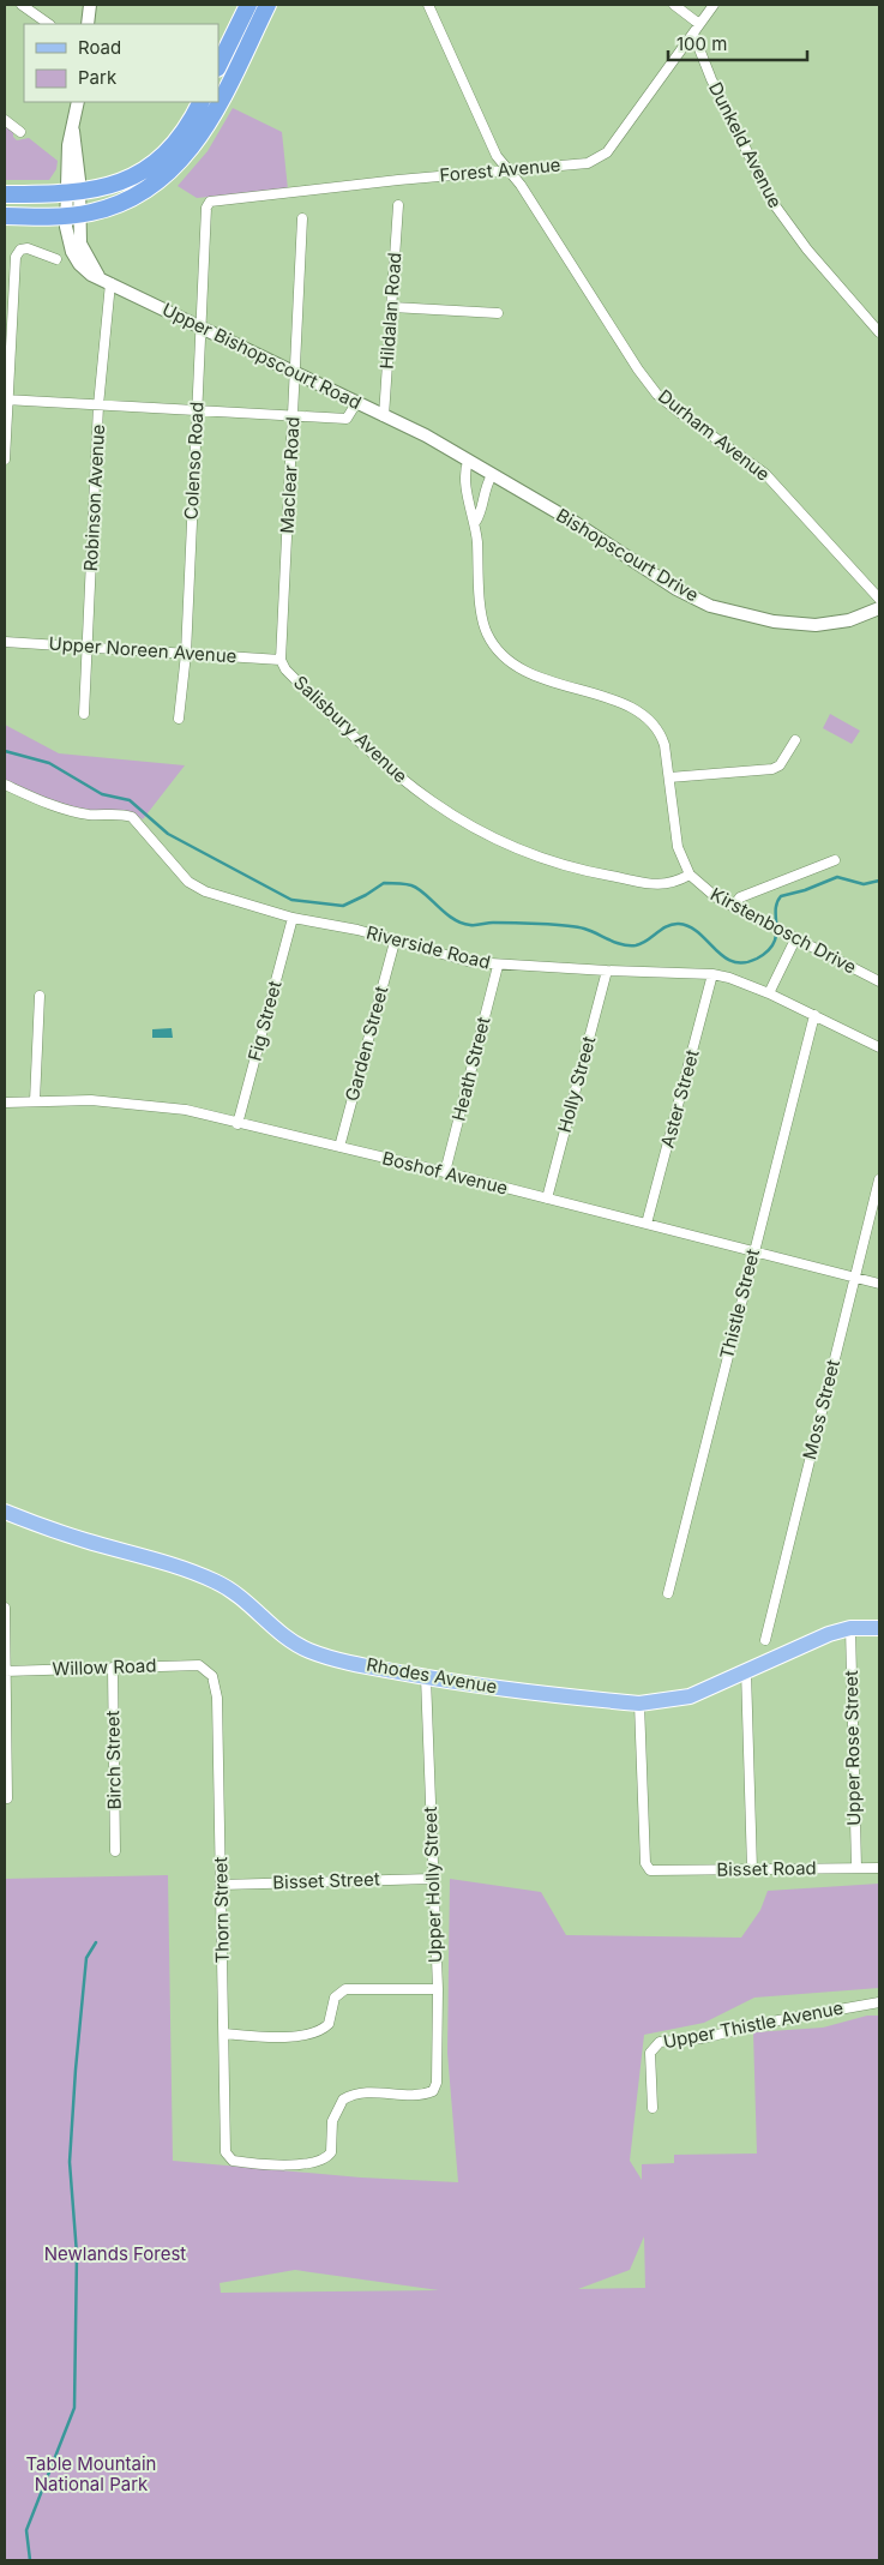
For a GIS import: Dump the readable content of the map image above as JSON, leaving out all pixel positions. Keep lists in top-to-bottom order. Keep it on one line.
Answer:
{"streets":{"main road":["Rhodes Avenue"],"street":["Dunkeld Avenue","Forest Avenue","Hildalan Road","Upper Bishopscourt Road","Durham Avenue","Colenso Road","Maclear Road","Robinson Avenue","Bishopscourt Drive","Upper Noreen Avenue","Salisbury Avenue","Kirstenbosch Drive","Riverside Road","Fig Street","Garden Street","Heath Street","Holly Street","Aster Street","Boshof Avenue","Thistle Street","Moss Street","Willow Road","Upper Rose Street","Birch Street","Bisset Road","Bisset Street","Upper Holly Street","Thorn Street","Upper Thistle Avenue"]},"crossings":[["Dunkeld Avenue","Forest Avenue"],["Forest Avenue","Durham Avenue"],["Forest Avenue","Colenso Road"],["Hildalan Road","Upper Bishopscourt Road"],["Upper Bishopscourt Road","Colenso Road"],["Upper Bishopscourt Road","Maclear Road"],["Upper Bishopscourt Road","Robinson Avenue"],["Upper Bishopscourt Road","Bishopscourt Drive"],["Colenso Road","Upper Noreen Avenue"],["Maclear Road","Upper Noreen Avenue"],["Maclear Road","Salisbury Avenue"],["Robinson Avenue","Upper Noreen Avenue"],["Bishopscourt Drive","Kirstenbosch Drive"],["Upper Noreen Avenue","Salisbury Avenue"],["Salisbury Avenue","Kirstenbosch Drive"],["Riverside Road","Fig Street"],["Riverside Road","Garden Street"],["Riverside Road","Heath Street"],["Riverside Road","Holly Street"],["Riverside Road","Aster Street"],["Riverside Road","Thistle Street"],["Fig Street","Boshof Avenue"],["Garden Street","Boshof Avenue"],["Heath Street","Boshof Avenue"],["Holly Street","Boshof Avenue"],["Aster Street","Boshof Avenue"],["Boshof Avenue","Thistle Street"],["Boshof Avenue","Moss Street"],["Willow Road","Birch Street"],["Willow Road","Thorn Street"],["Rhodes Avenue","Upper Rose Street"],["Rhodes Avenue","Bisset Road"],["Rhodes Avenue","Upper Holly Street"],["Upper Rose Street","Bisset Road"],["Bisset Street","Upper Holly Street"],["Bisset Street","Thorn Street"],["Upper Holly Street","Thorn Street"]],"parks":["Newlands Forest","Table Mountain National Park"],"legend":["Road","Park"],"scale_bar":"100 m"}
